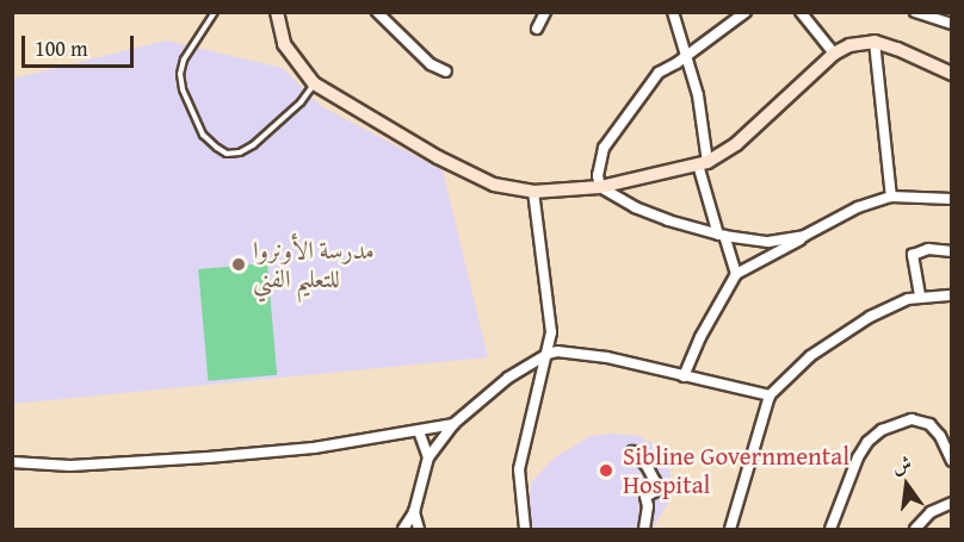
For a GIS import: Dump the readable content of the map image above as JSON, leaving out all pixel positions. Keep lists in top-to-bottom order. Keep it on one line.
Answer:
{"places":["مدرسة الأونروا للتعليم الفني","Sibline Governmental Hospital"],"scale_bar":"100 m","north":"top"}
